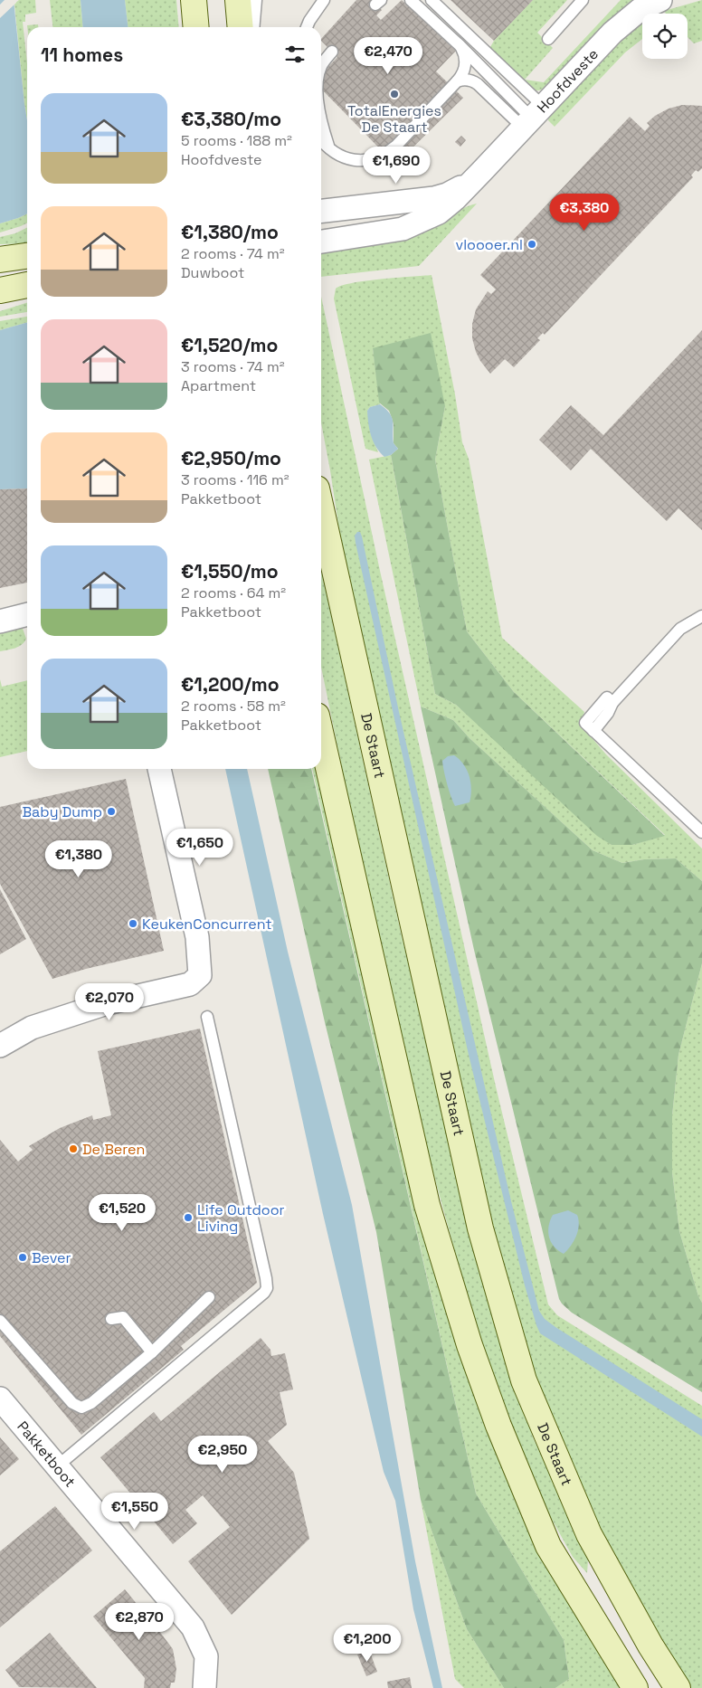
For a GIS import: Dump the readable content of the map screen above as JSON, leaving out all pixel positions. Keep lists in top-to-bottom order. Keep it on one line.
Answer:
{"streets":{"main road":["De Staart"],"street":["Hoofdveste","Pakketboot"]},"places":["TotalEnergies De Staart","vloooer.nl","Baby Dump","KeukenConcurrent","De Beren","Life Outdoor Living","Bever"],"page":{"heading":"11 homes","price":["€2,470","€1,690","€3,380","€1,650","€1,380","€2,070","€1,520","€2,950","€1,550","€2,870","€1,200"],"list":[{"name":"€3,380/mo","note":"5 rooms · 188 m² · Hoofdveste"},{"name":"€1,380/mo","note":"2 rooms · 74 m² · Duwboot"},{"name":"€1,520/mo","note":"3 rooms · 74 m² · Apartment"},{"name":"€2,950/mo","note":"3 rooms · 116 m² · Pakketboot"},{"name":"€1,550/mo","note":"2 rooms · 64 m² · Pakketboot"},{"name":"€1,200/mo","note":"2 rooms · 58 m² · Pakketboot"}]}}
